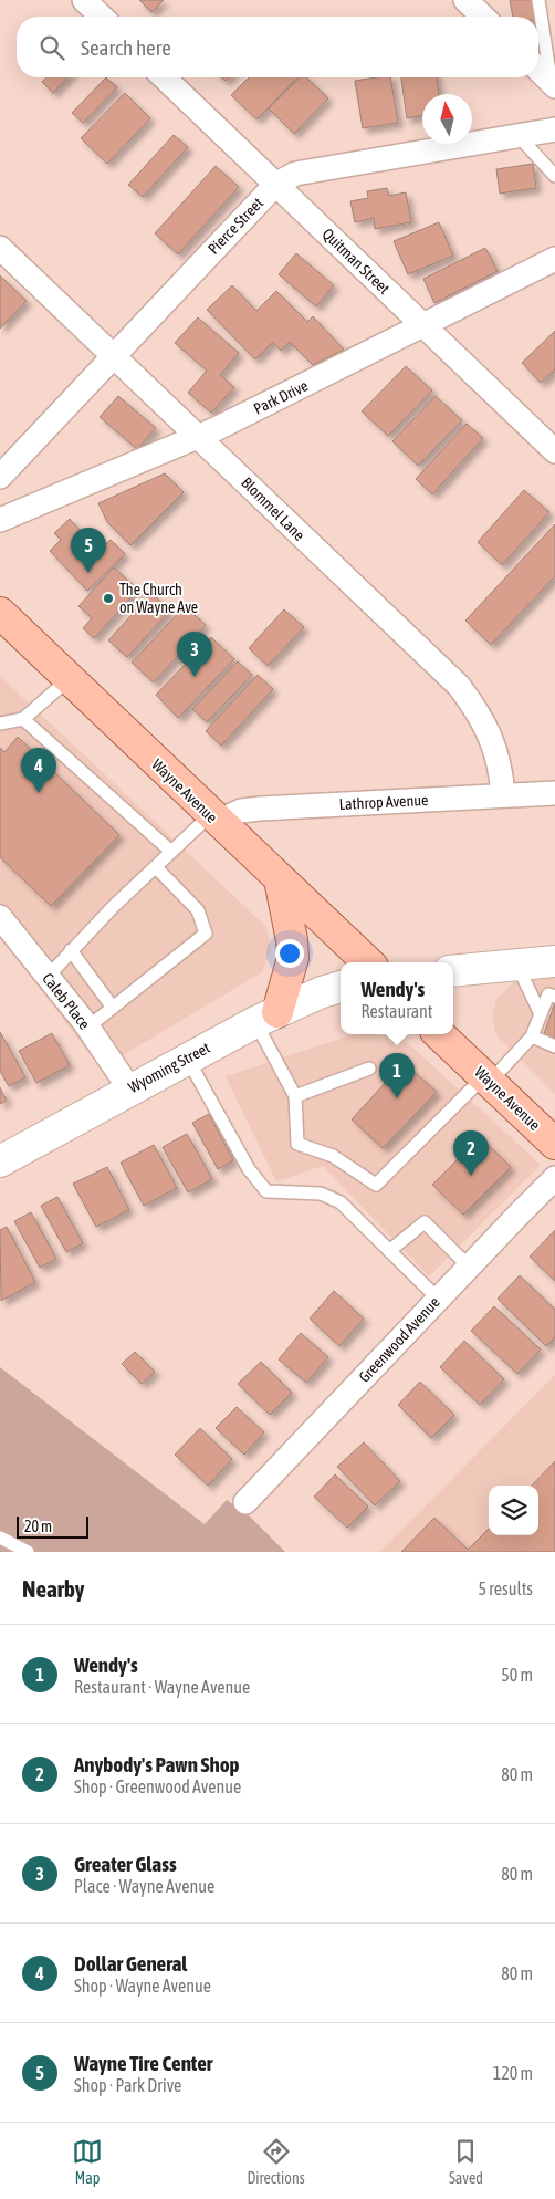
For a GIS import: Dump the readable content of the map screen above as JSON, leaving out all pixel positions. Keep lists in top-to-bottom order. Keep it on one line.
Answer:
{"streets":{"main road":["Wayne Avenue"],"street":["Pierce Street","Quitman Street","Park Drive","Blommel Lane","Lathrop Avenue","Caleb Place","Wyoming Street","Greenwood Avenue"]},"crossings":[["Pierce Street","Quitman Street"],["Pierce Street","Blommel Lane"],["Quitman Street","Park Drive"],["Park Drive","Blommel Lane"],["Blommel Lane","Lathrop Avenue"],["Wayne Avenue","Lathrop Avenue"],["Caleb Place","Wyoming Street"]],"places":["The Church on Wayne Ave"],"scale_bar":"20 m","north":"top","page":{"search":"Search here","pins":["5","3","4","1","2"],"popup":["Wendy's","Restaurant"],"scale":"20 m","heading":["Nearby","5 results"],"list":[{"mark":"1","name":"Wendy's","note":"Restaurant · Wayne Avenue","value":"50 m"},{"mark":"2","name":"Anybody's Pawn Shop","note":"Shop · Greenwood Avenue","value":"80 m"},{"mark":"3","name":"Greater Glass","note":"Place · Wayne Avenue","value":"80 m"},{"mark":"4","name":"Dollar General","note":"Shop · Wayne Avenue","value":"80 m"},{"mark":"5","name":"Wayne Tire Center","note":"Shop · Park Drive","value":"120 m"}],"nav":["Map","Directions","Saved"]}}
